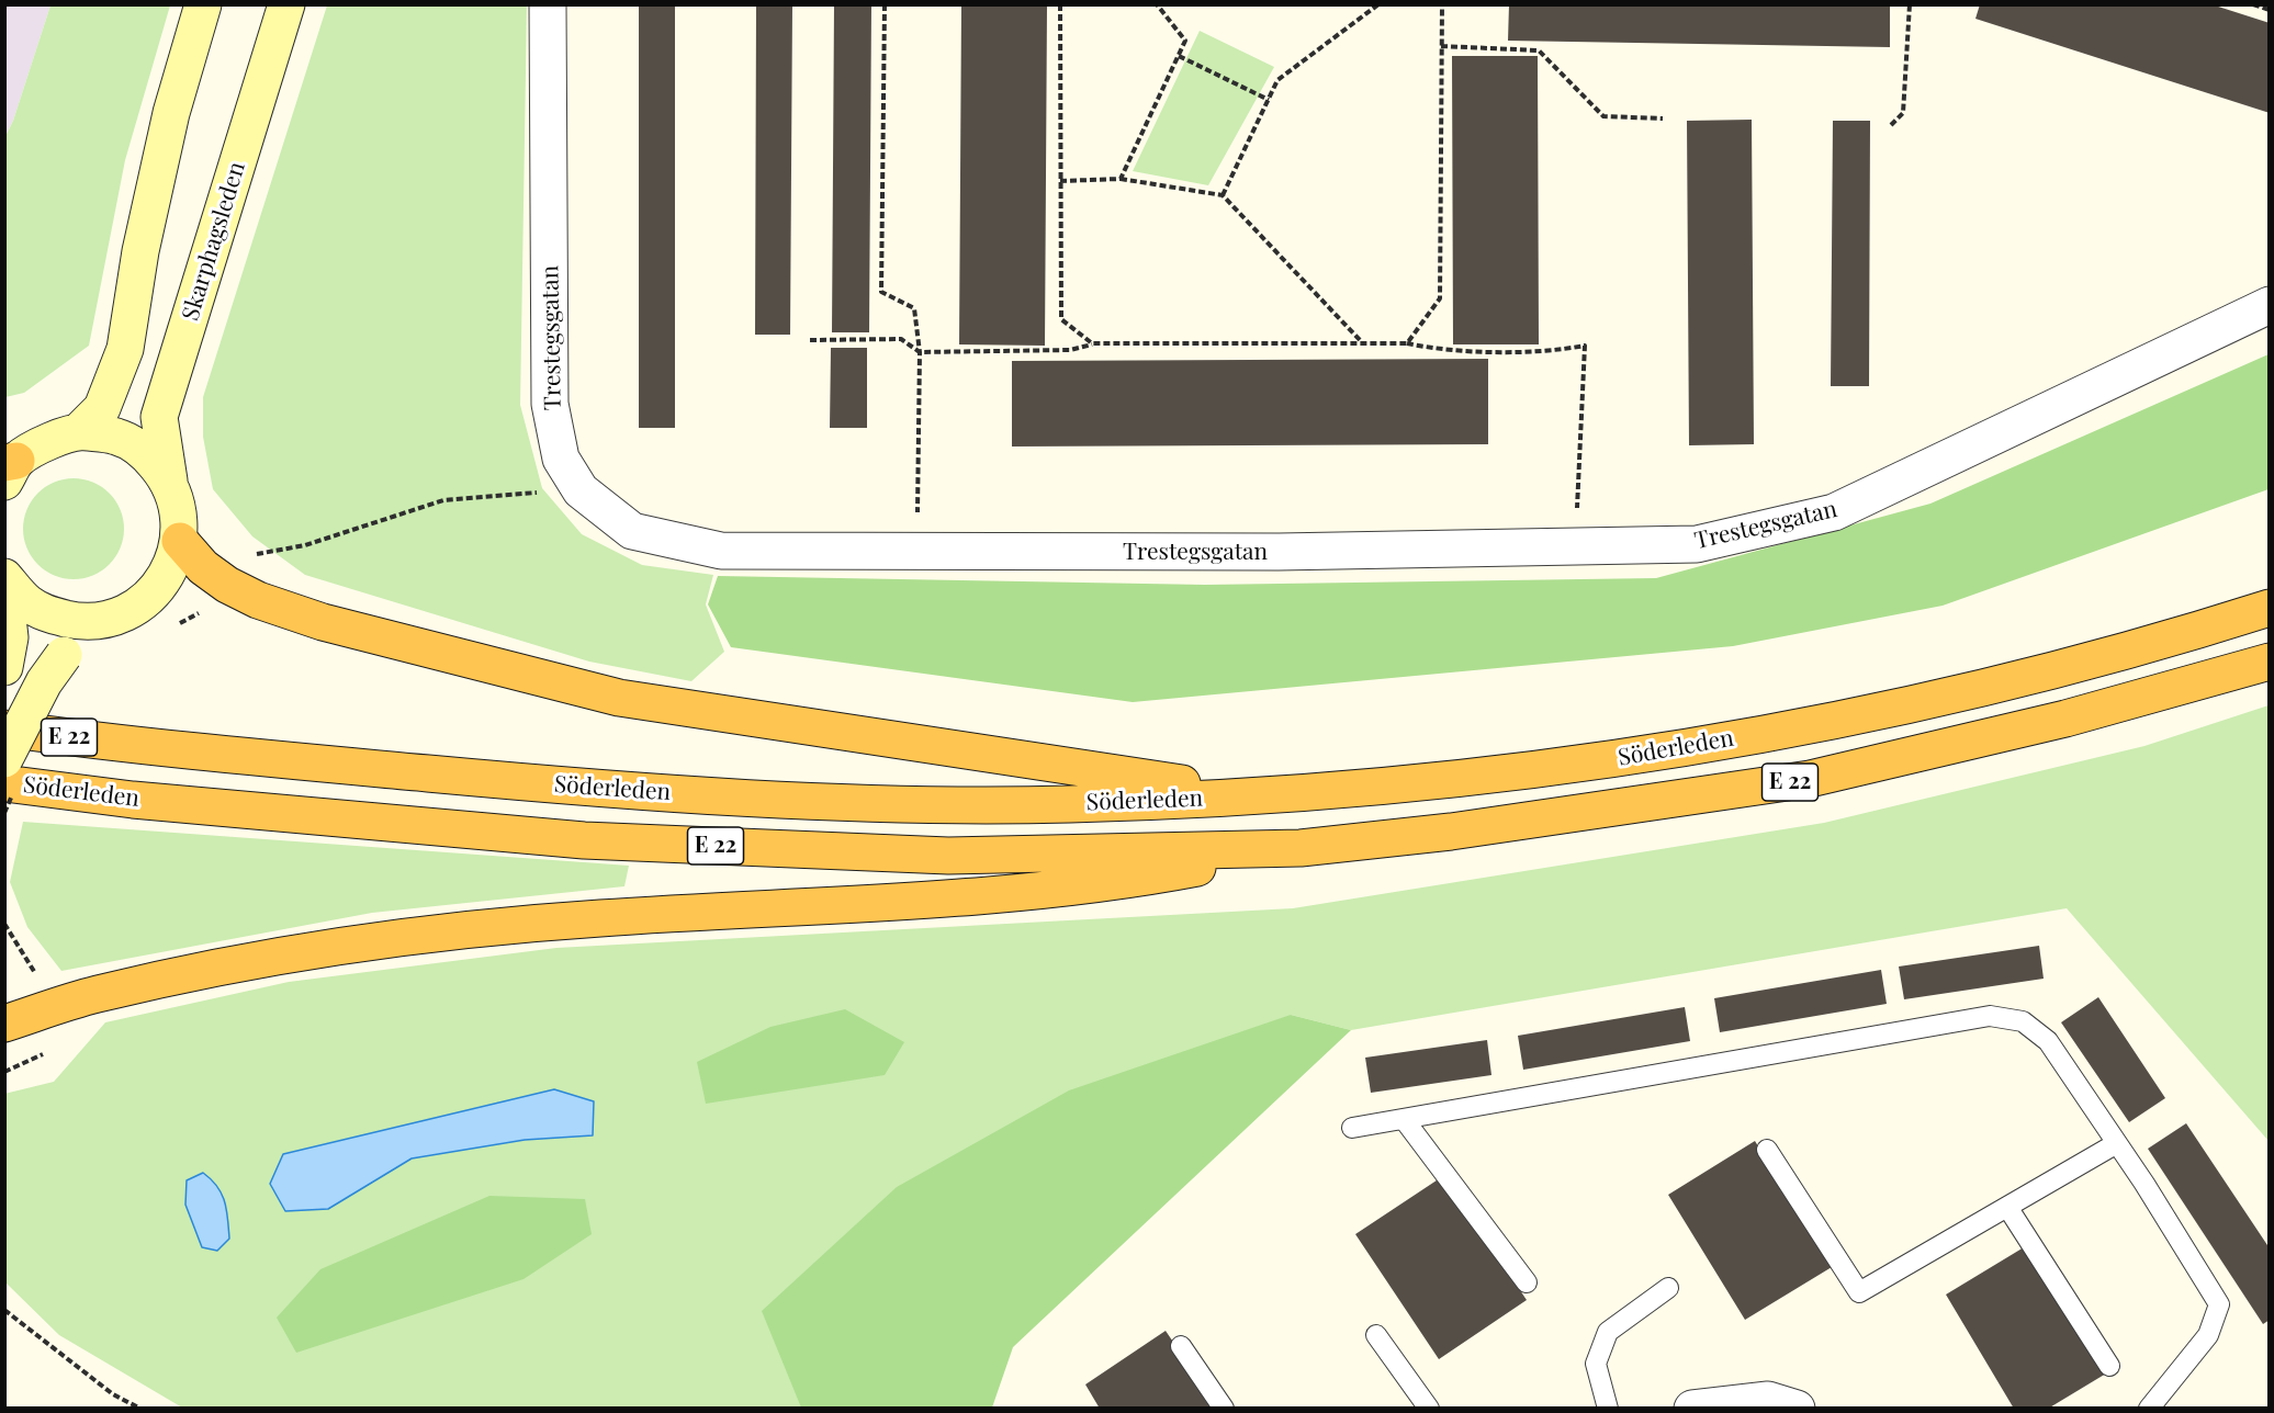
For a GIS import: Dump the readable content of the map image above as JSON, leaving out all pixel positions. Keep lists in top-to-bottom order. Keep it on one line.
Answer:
{"streets":{"highway":["E 22","Söderleden"],"main road":["Skarphagsleden"],"street":["Trestegsgatan"]}}
